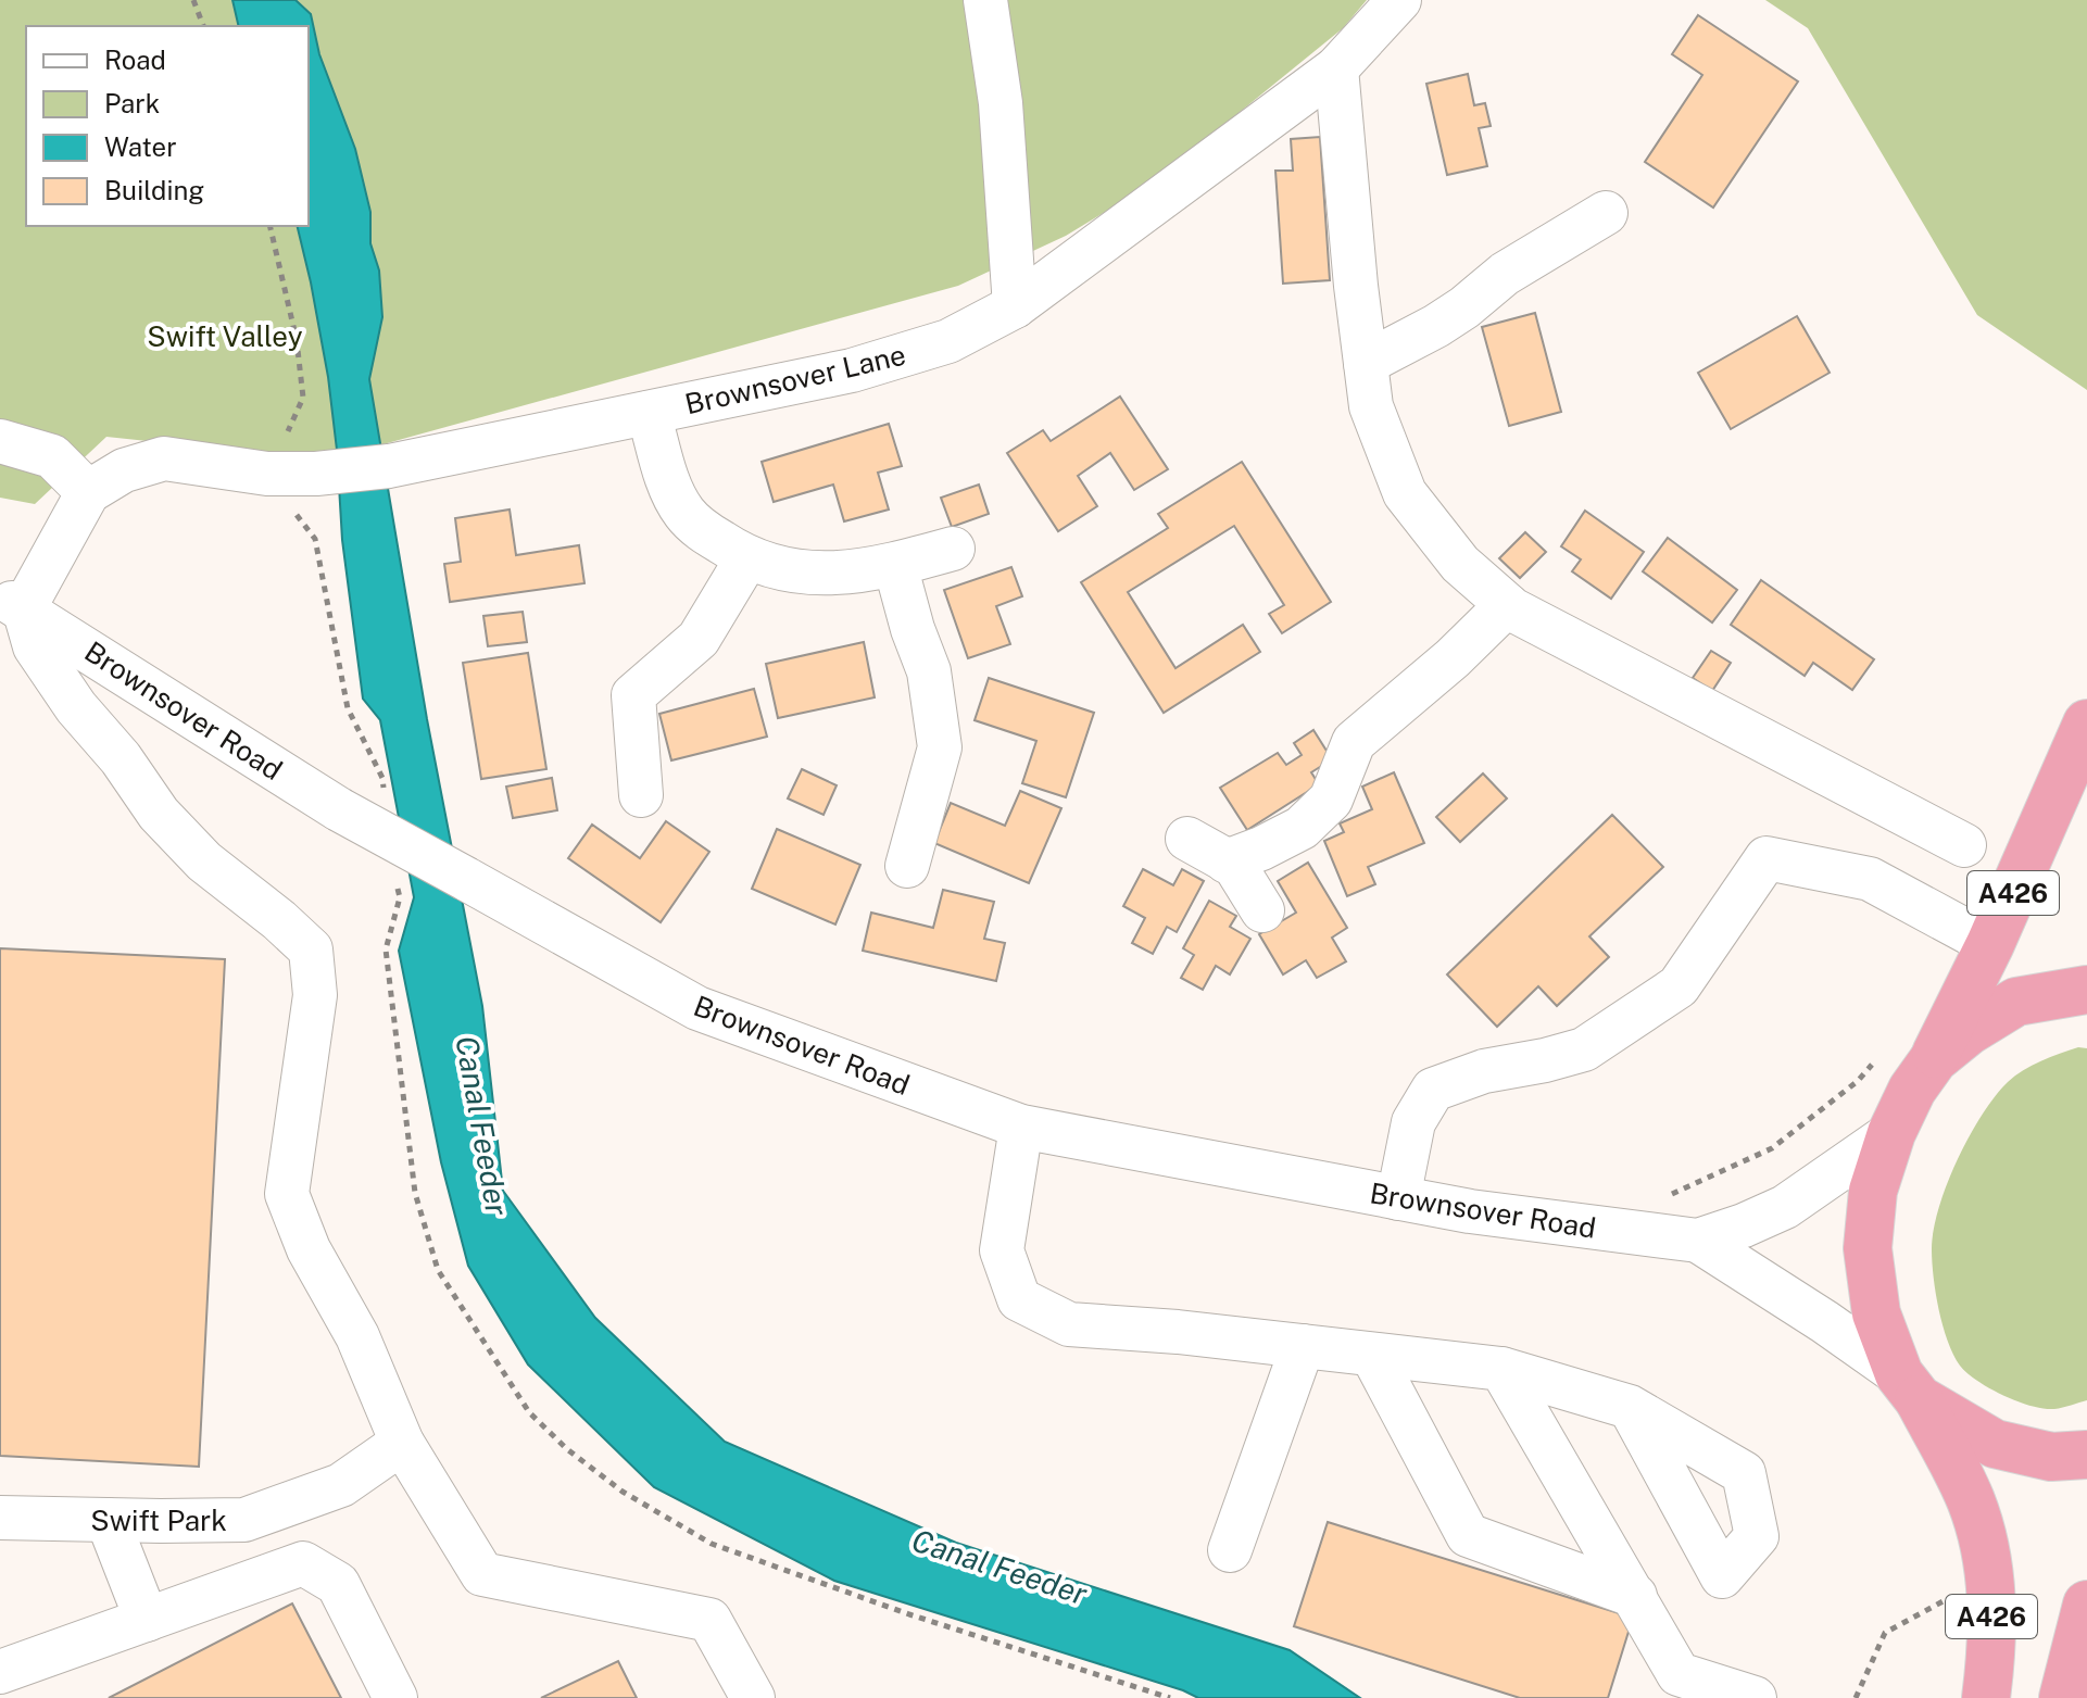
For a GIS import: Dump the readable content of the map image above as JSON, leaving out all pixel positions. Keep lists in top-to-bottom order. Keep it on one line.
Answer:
{"streets":{"highway":["A426"],"street":["Brownsover Lane","Brownsover Road","Swift Park"]},"crossings":[["Brownsover Road","A426"]],"water":["Canal Feeder"],"parks":["Swift Valley"],"legend":["Road","Park","Water","Building"]}
